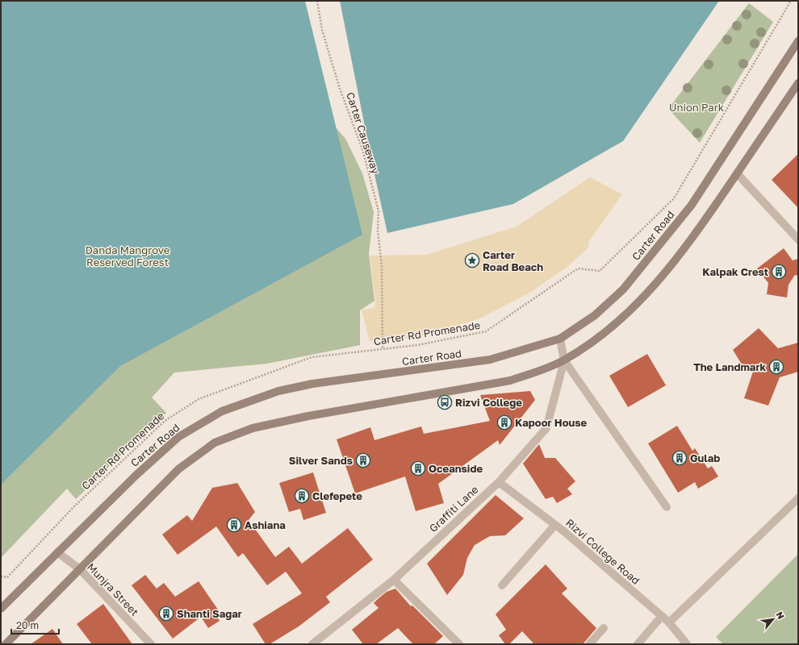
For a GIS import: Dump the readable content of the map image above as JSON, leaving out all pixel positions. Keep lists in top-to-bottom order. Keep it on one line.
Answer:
{"streets":{"main road":["Carter Road"],"street":["Graffiti Lane","Rizvi College Road","Munjra Street"],"path":["Carter Causeway","Carter Rd Promenade"]},"crossings":[["Carter Causeway","Carter Rd Promenade"],["Carter Road","Graffiti Lane"],["Carter Road","Munjra Street"],["Graffiti Lane","Rizvi College Road"]],"parks":["Union Park","Danda Mangrove Reserved Forest"],"places":{"place":["Carter Road Beach"],"building":["Kalpak Crest","The Landmark","Kapoor House","Gulab","Silver Sands","Oceanside","Clefepete","Ashiana","Shanti Sagar"],"bus stop":["Rizvi College"]},"scale_bar":"20 m","north":"top right"}
